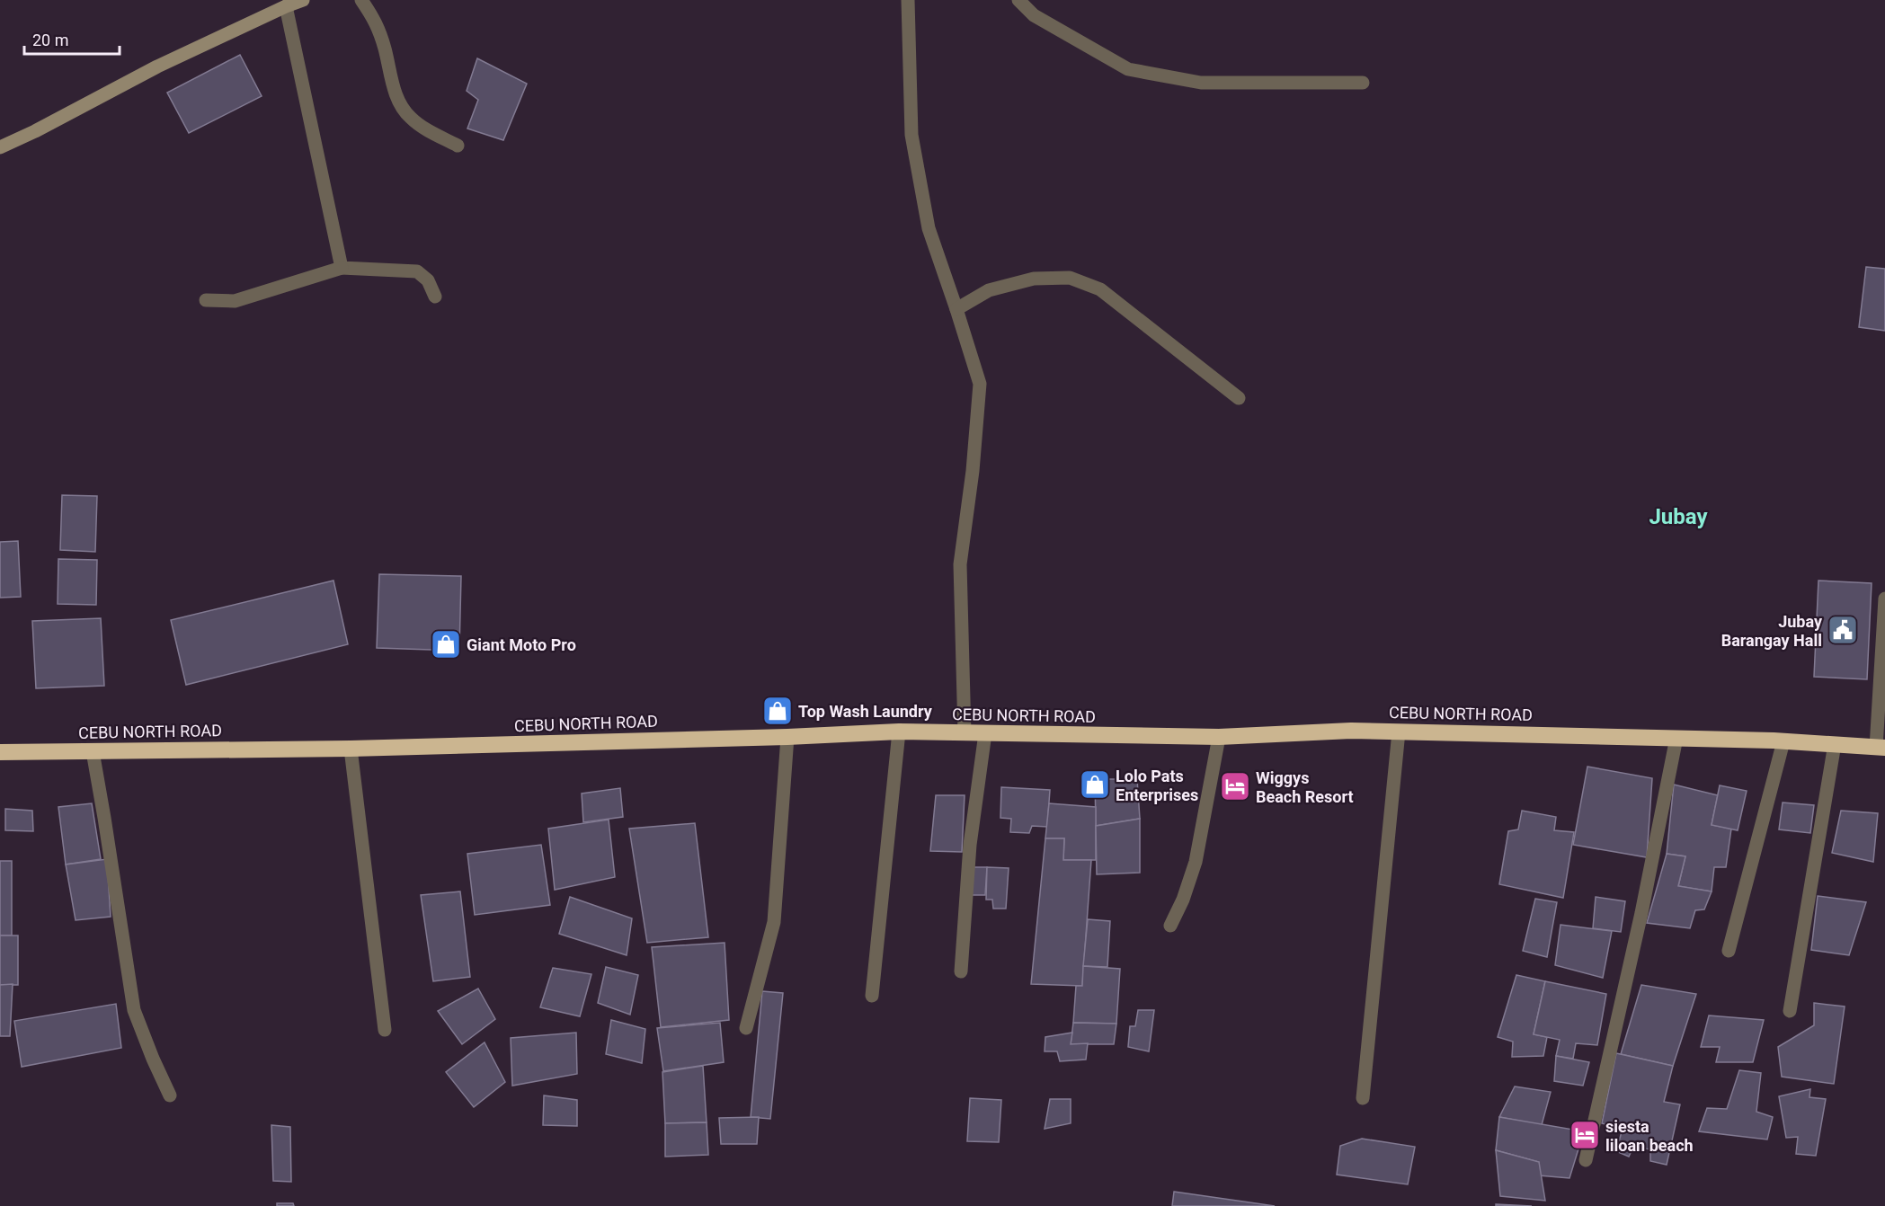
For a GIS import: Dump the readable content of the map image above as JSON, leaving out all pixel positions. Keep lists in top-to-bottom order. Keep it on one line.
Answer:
{"streets":{"highway":["CEBU NORTH ROAD"]},"districts":["Jubay"],"places":{"public building":["Jubay Barangay Hall"],"shop":["Giant Moto Pro","Top Wash Laundry","Lolo Pats Enterprises"],"hotel":["Wiggys Beach Resort","siesta liloan beach"]},"scale_bar":"20 m"}
